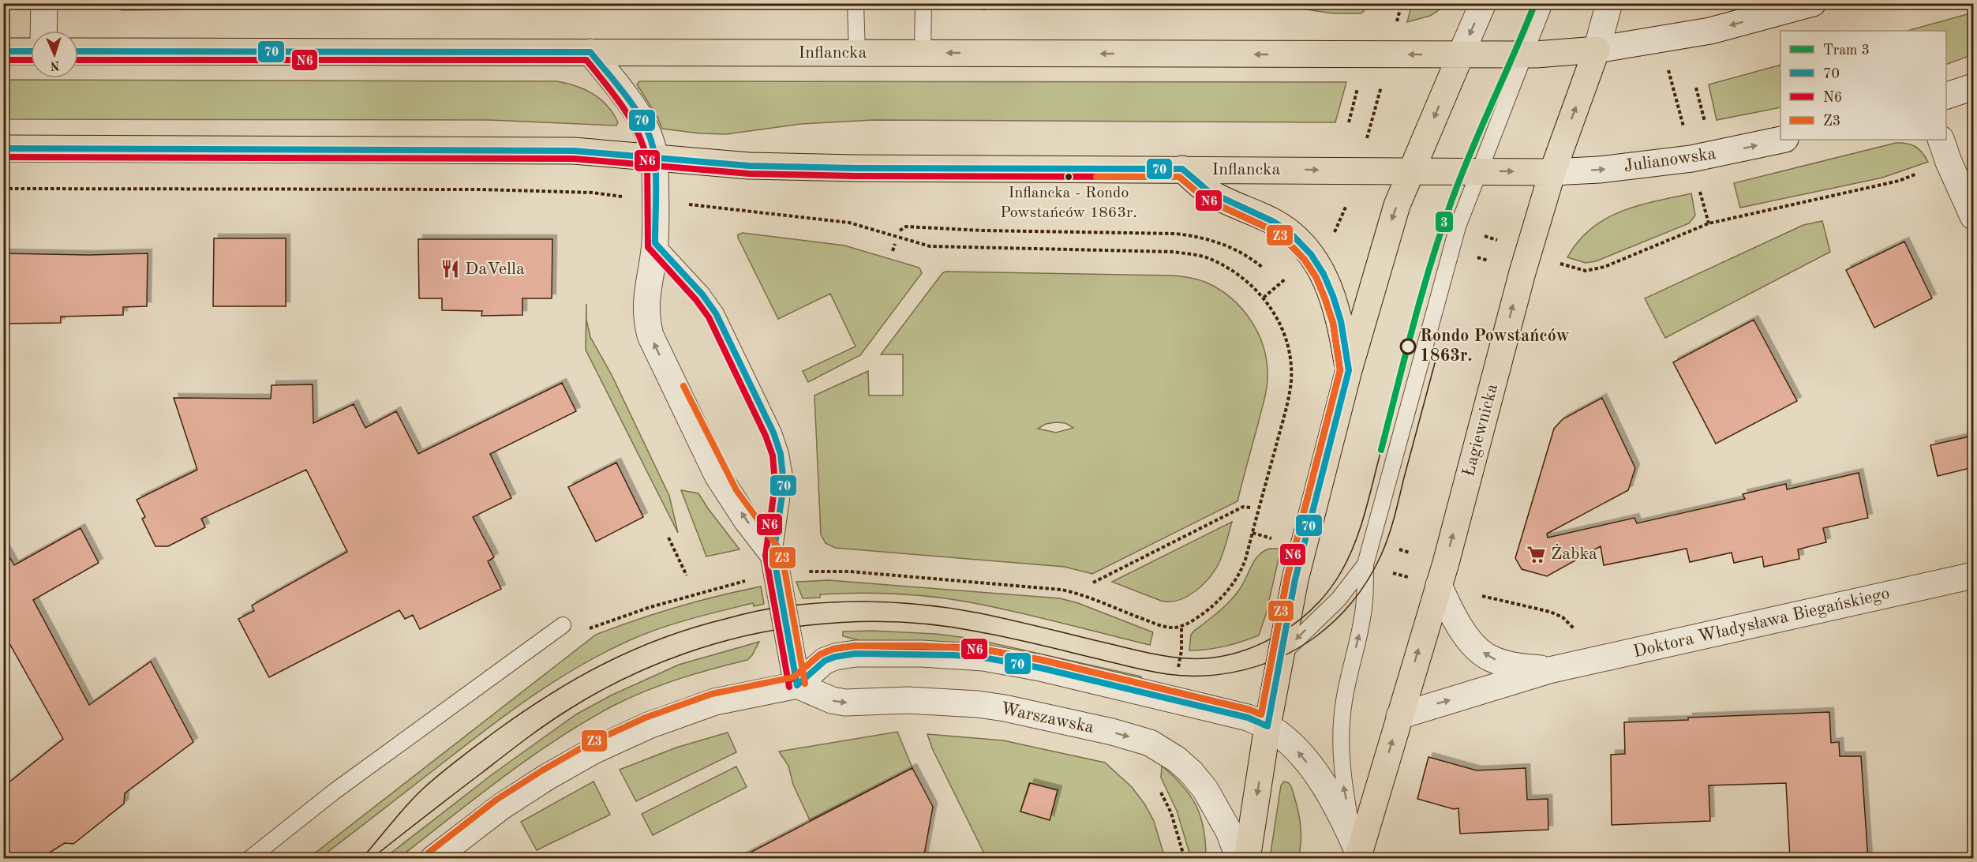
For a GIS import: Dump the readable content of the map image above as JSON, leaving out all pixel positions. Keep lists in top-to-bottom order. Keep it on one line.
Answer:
{"streets":{"main road":["Inflancka","Łagiewnicka"],"street":["Julianowska","Doktora Władysława Biegańskiego","Warszawska"]},"crossings":[["Inflancka","Julianowska"],["Inflancka","Łagiewnicka"],["Julianowska","Łagiewnicka"],["Łagiewnicka","Doktora Władysława Biegańskiego"]],"one_way":["Łagiewnicka"],"places":{"other":["Inflancka - Rondo Powstańców 1863r.","Rondo Powstańców 1863r."],"restaurant":["DaVella"],"supermarket":["Żabka"]},"lines":["tram line 3","transit line 70","transit line N6","transit line Z3"],"legend":["Tram 3","70","N6","Z3"],"north":"bottom"}
